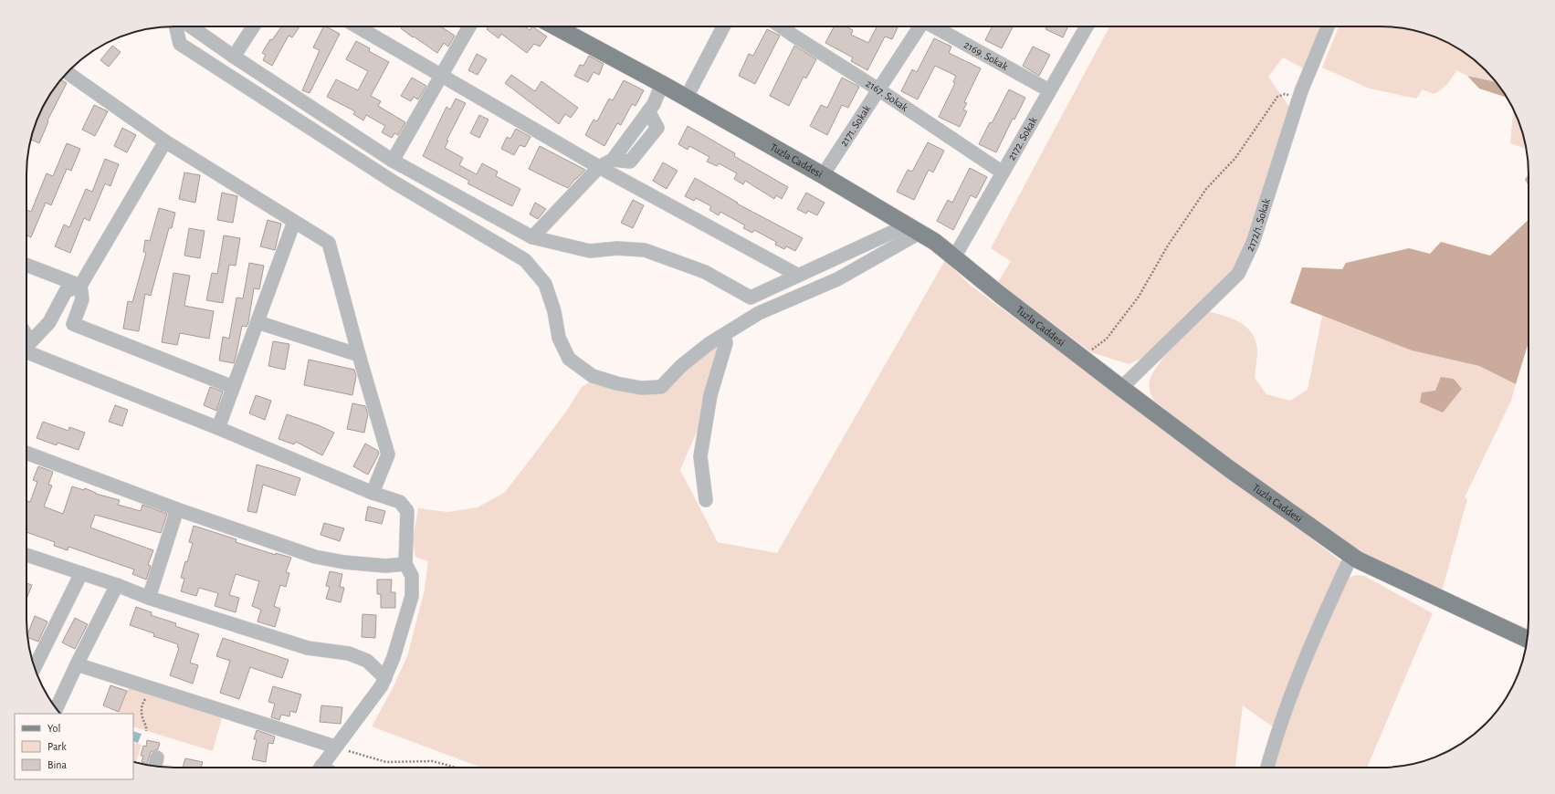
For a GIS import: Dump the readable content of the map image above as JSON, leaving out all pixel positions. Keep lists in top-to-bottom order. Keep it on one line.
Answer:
{"streets":{"main road":["Tuzla Caddesi"],"street":["2169. Sokak","2167. Sokak","2171. Sokak","2172. Sokak","2172/1. Sokak"]},"crossings":[["2169. Sokak","2172. Sokak"],["2167. Sokak","2171. Sokak"],["2167. Sokak","2172. Sokak"],["2171. Sokak","Tuzla Caddesi"],["2172. Sokak","Tuzla Caddesi"],["Tuzla Caddesi","2172/1. Sokak"]],"legend":["Yol","Park","Bina"]}
